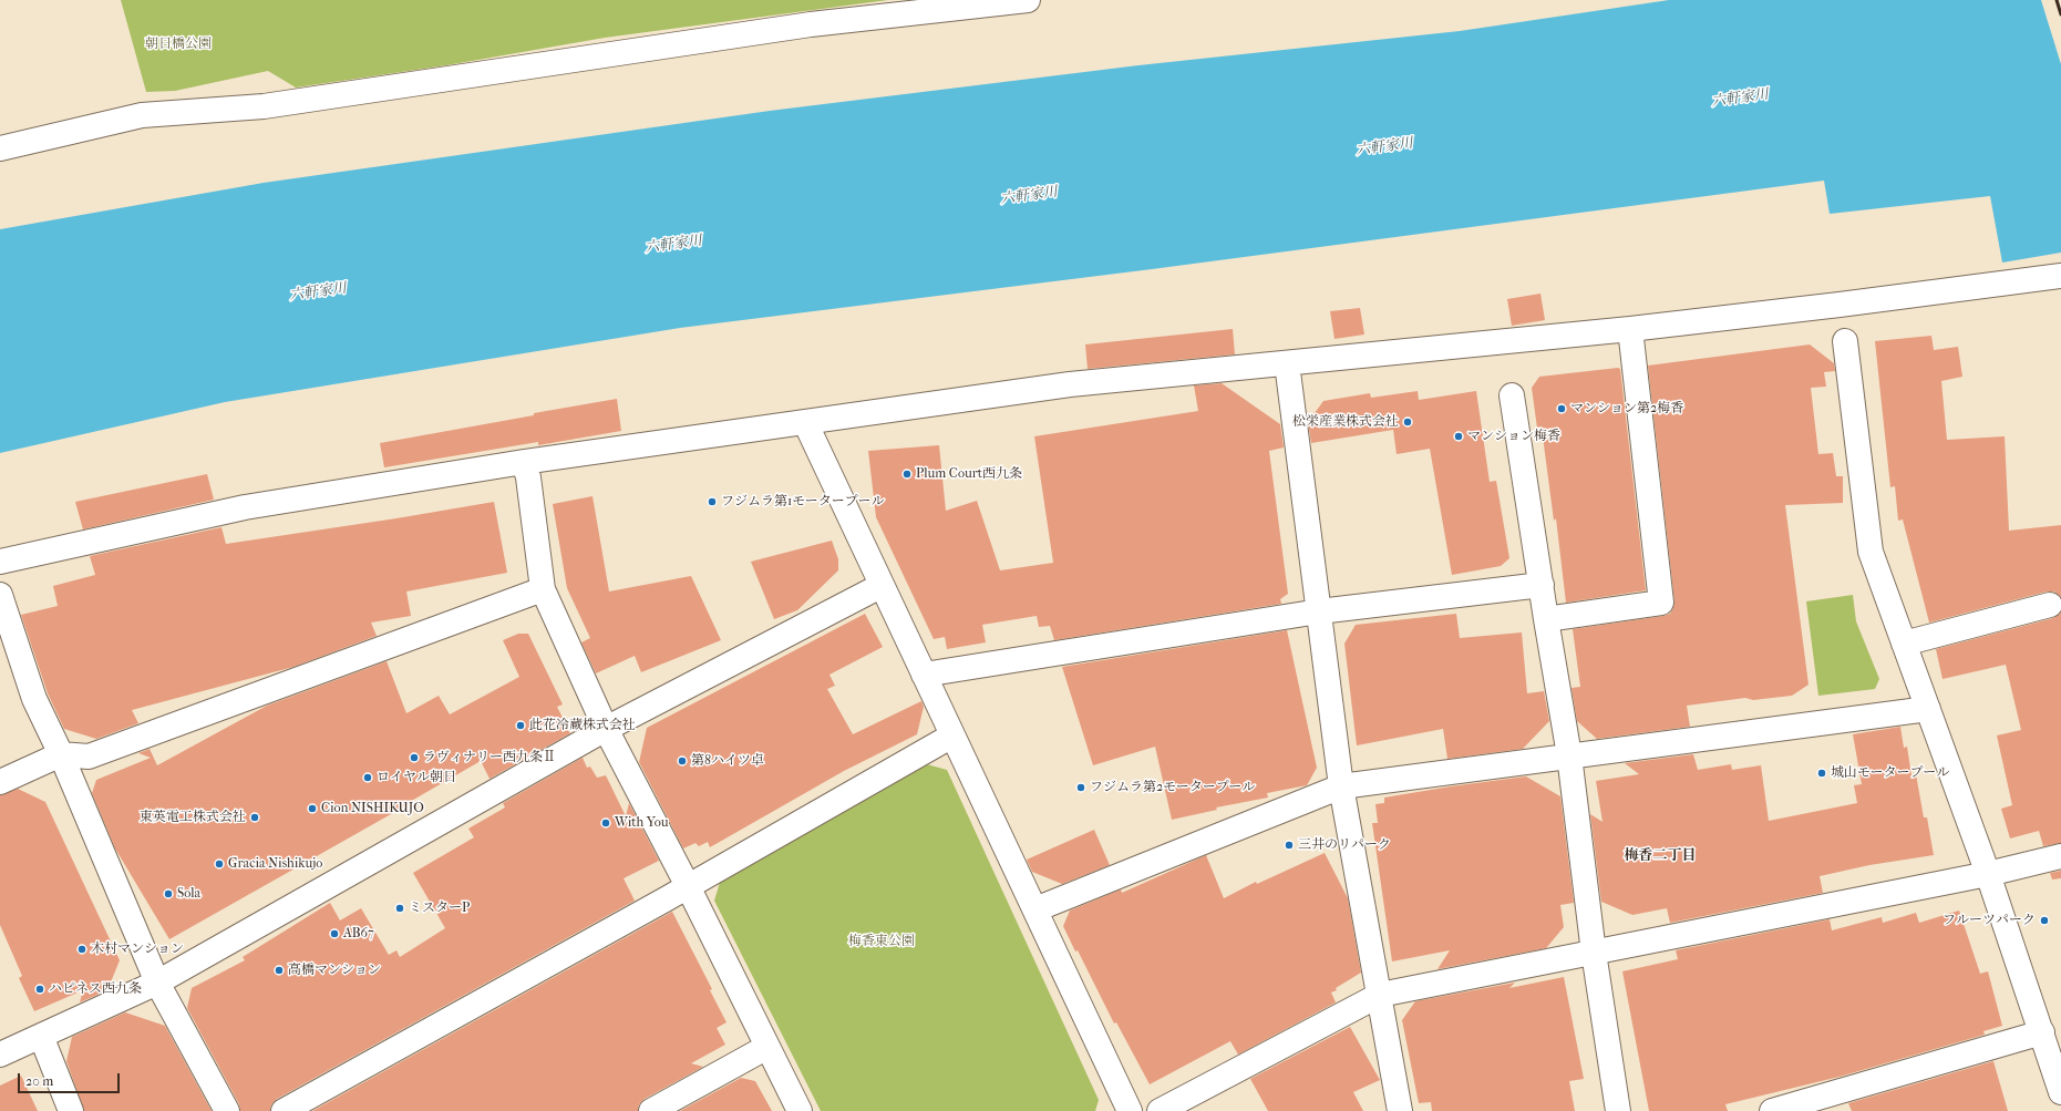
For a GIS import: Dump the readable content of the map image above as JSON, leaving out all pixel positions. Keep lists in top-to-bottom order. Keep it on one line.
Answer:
{"districts":["梅香二丁目"],"water":["六軒家川"],"parks":["朝日橋公園","梅香東公園"],"places":["マンション第2梅香","松栄産業株式会社","マンション梅香","Plum Court西九条","フジムラ第1モータープール","此花冷蔵株式会社","ラヴィナリー西九条Ⅱ","第8ハイツ卓","城山モータープール","ロイヤル朝日","フジムラ第2モータープール","Cion NISHIKUJO","東英電工株式会社","With You","三井のリパーク","Gracia Nishikujo","Sola","ミスターP","フルーツパーク","AB67","木村マンション","高橋マンション","ハピネス西九条"],"scale_bar":"20 m"}
